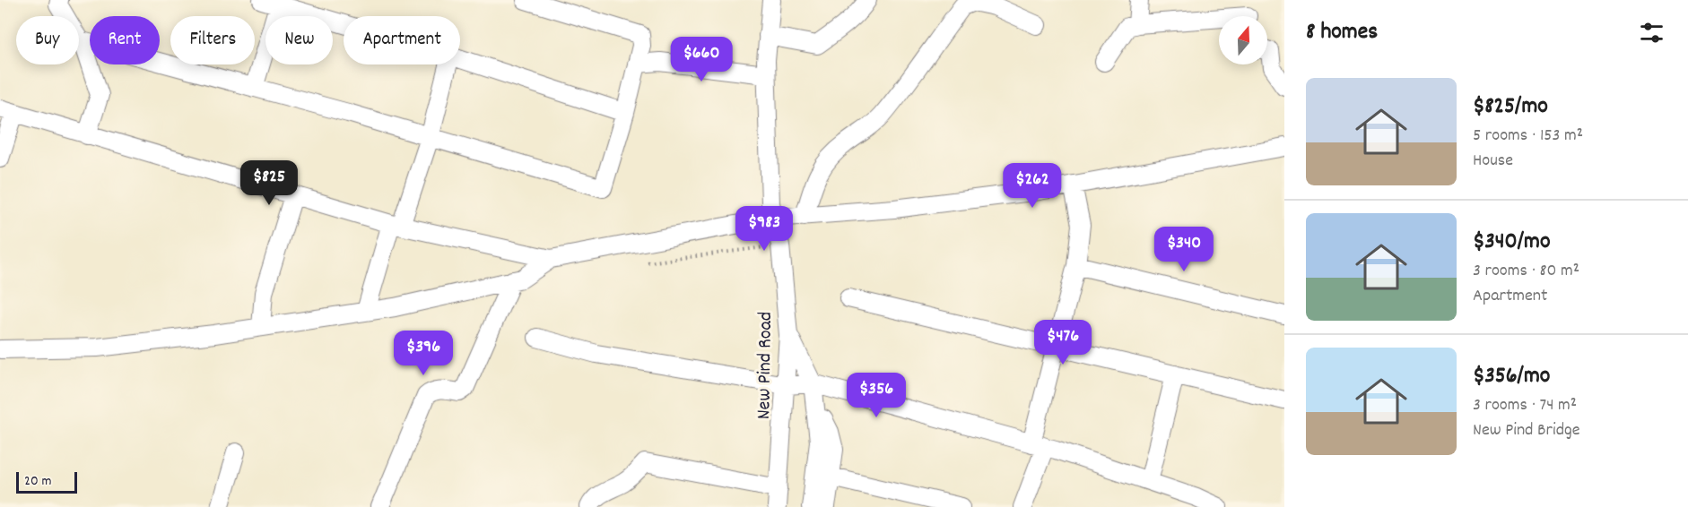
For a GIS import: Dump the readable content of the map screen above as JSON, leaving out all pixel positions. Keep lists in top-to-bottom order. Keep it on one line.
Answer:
{"streets":{"street":["New Pind Road"]},"scale_bar":"20 m","north":"top","page":{"heading":"8 homes","chip":["Buy","Rent","Filters","New","Apartment"],"price":["$660","$825","$262","$983","$340","$476","$396","$356"],"list":[{"name":"$825/mo","note":"5 rooms · 153 m² · House"},{"name":"$340/mo","note":"3 rooms · 80 m² · Apartment"},{"name":"$356/mo","note":"3 rooms · 74 m² · New Pind Bridge"}],"scale":"20 m"}}
